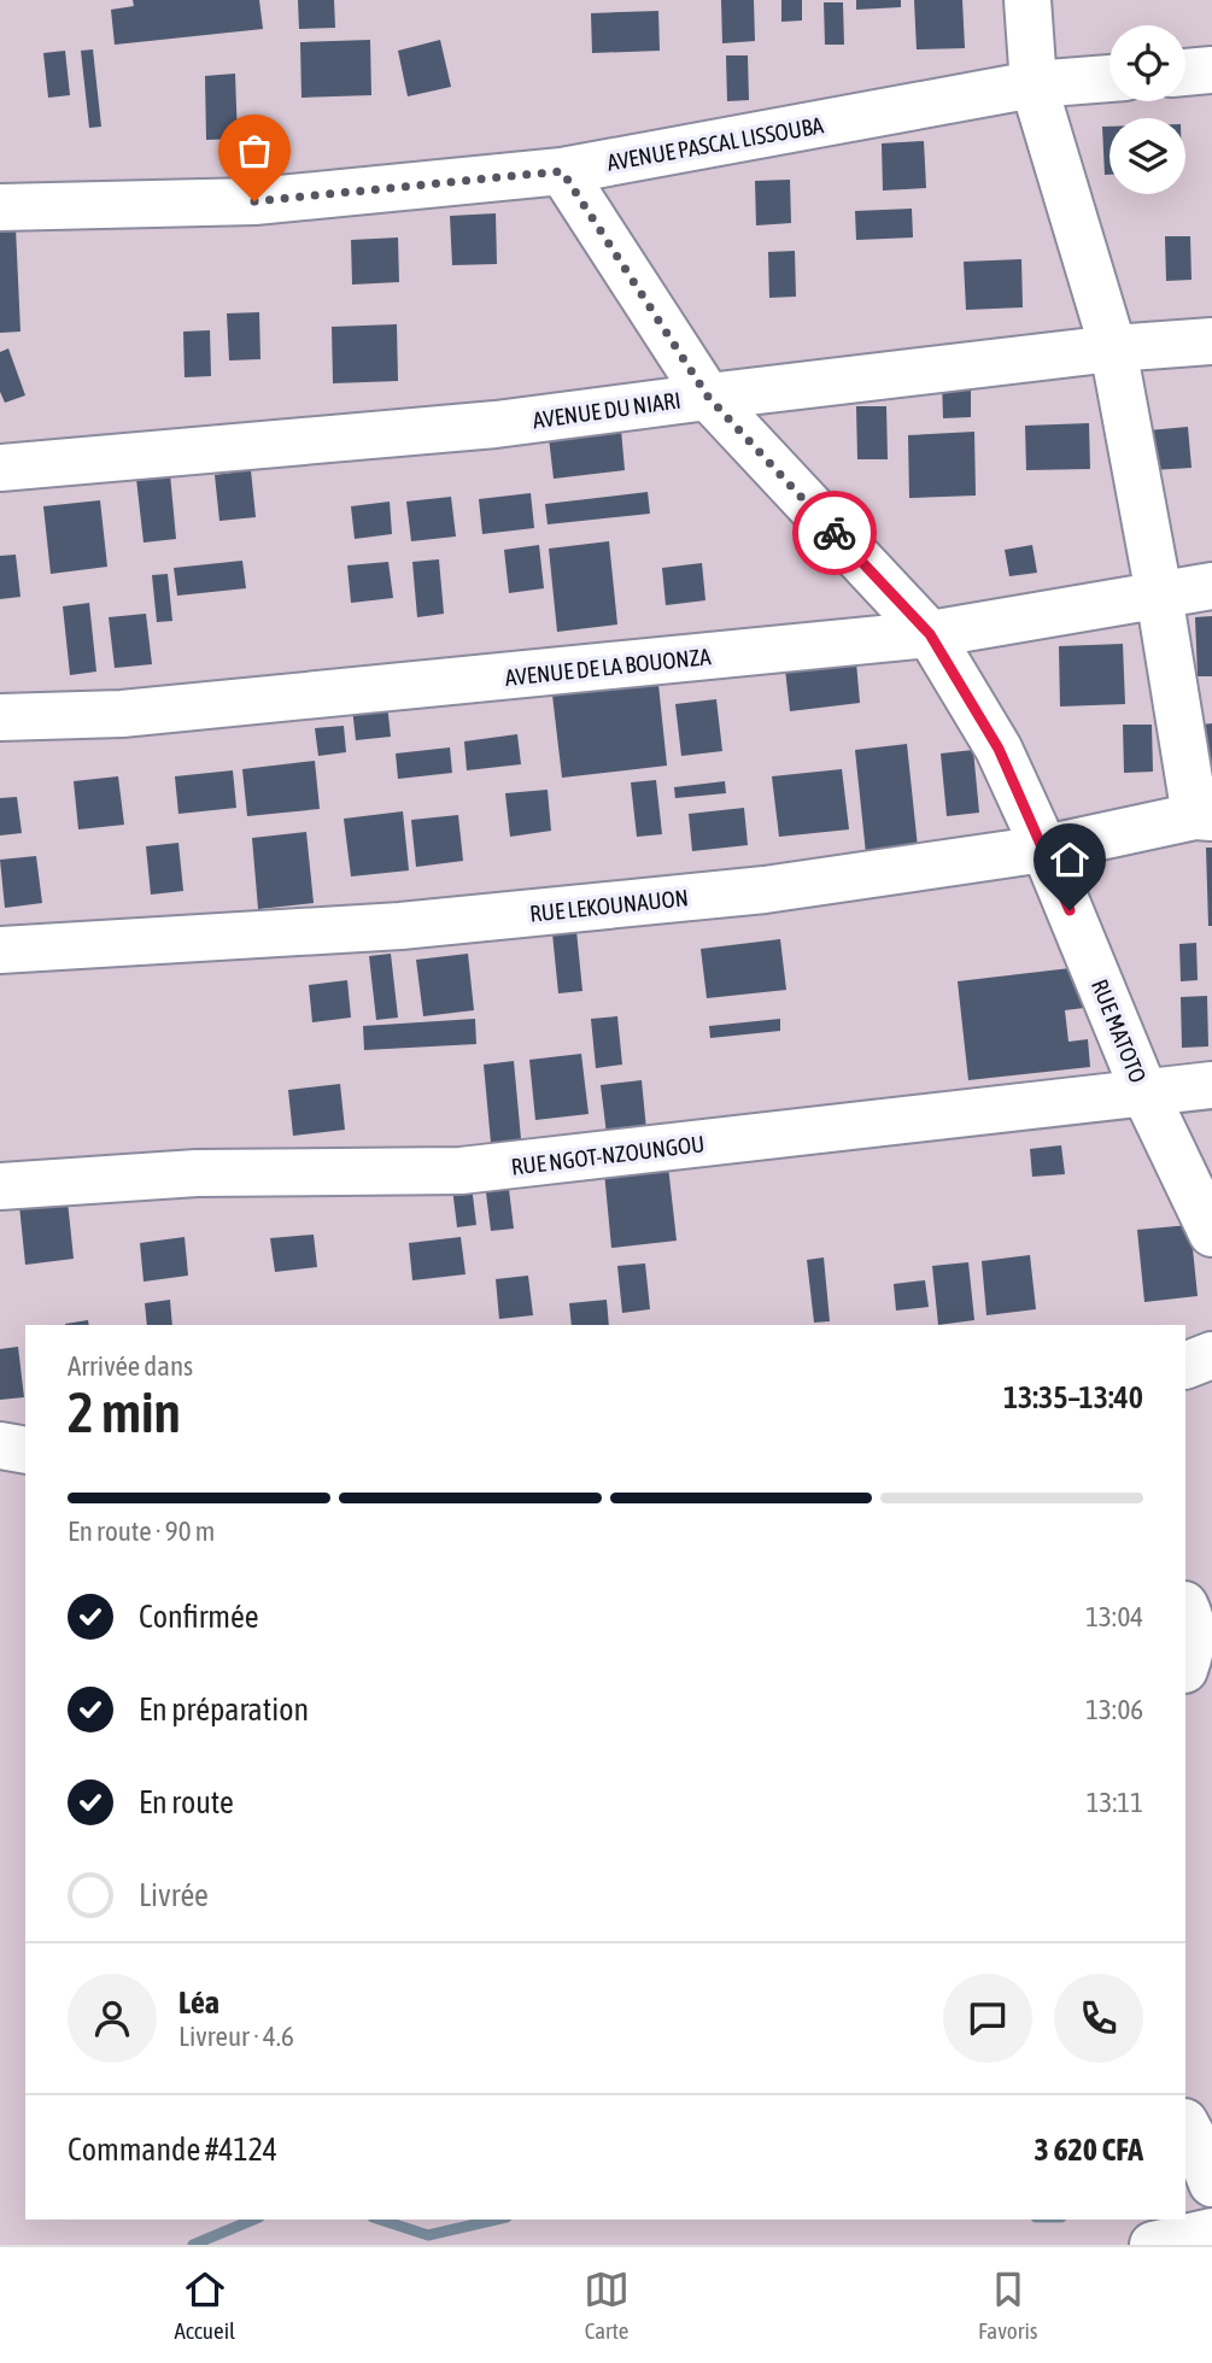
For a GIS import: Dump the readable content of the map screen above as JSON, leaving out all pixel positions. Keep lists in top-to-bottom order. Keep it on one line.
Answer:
{"streets":{"street":["AVENUE PASCAL LISSOUBA","AVENUE DU NIARI","AVENUE DE LA BOUONZA","RUE LEKOUNAUON","RUE MATOTO","RUE NGOT-NZOUNGOU"]},"crossings":[["AVENUE PASCAL LISSOUBA","RUE MATOTO"],["AVENUE DU NIARI","RUE MATOTO"],["AVENUE DE LA BOUONZA","RUE MATOTO"],["RUE LEKOUNAUON","RUE MATOTO"],["RUE MATOTO","RUE NGOT-NZOUNGOU"]],"page":{"heading":["2 min","Arrivée dans","13:35–13:40"],"panel":["Léa","Livreur · 4.6","Commande #4124","3 620 CFA"],"bar":"En route · 90 m","list":[["Confirmée","13:04"],["En préparation","13:06"],["En route","13:11"],"Livrée"],"tabs":["Accueil","Carte","Favoris"]}}
